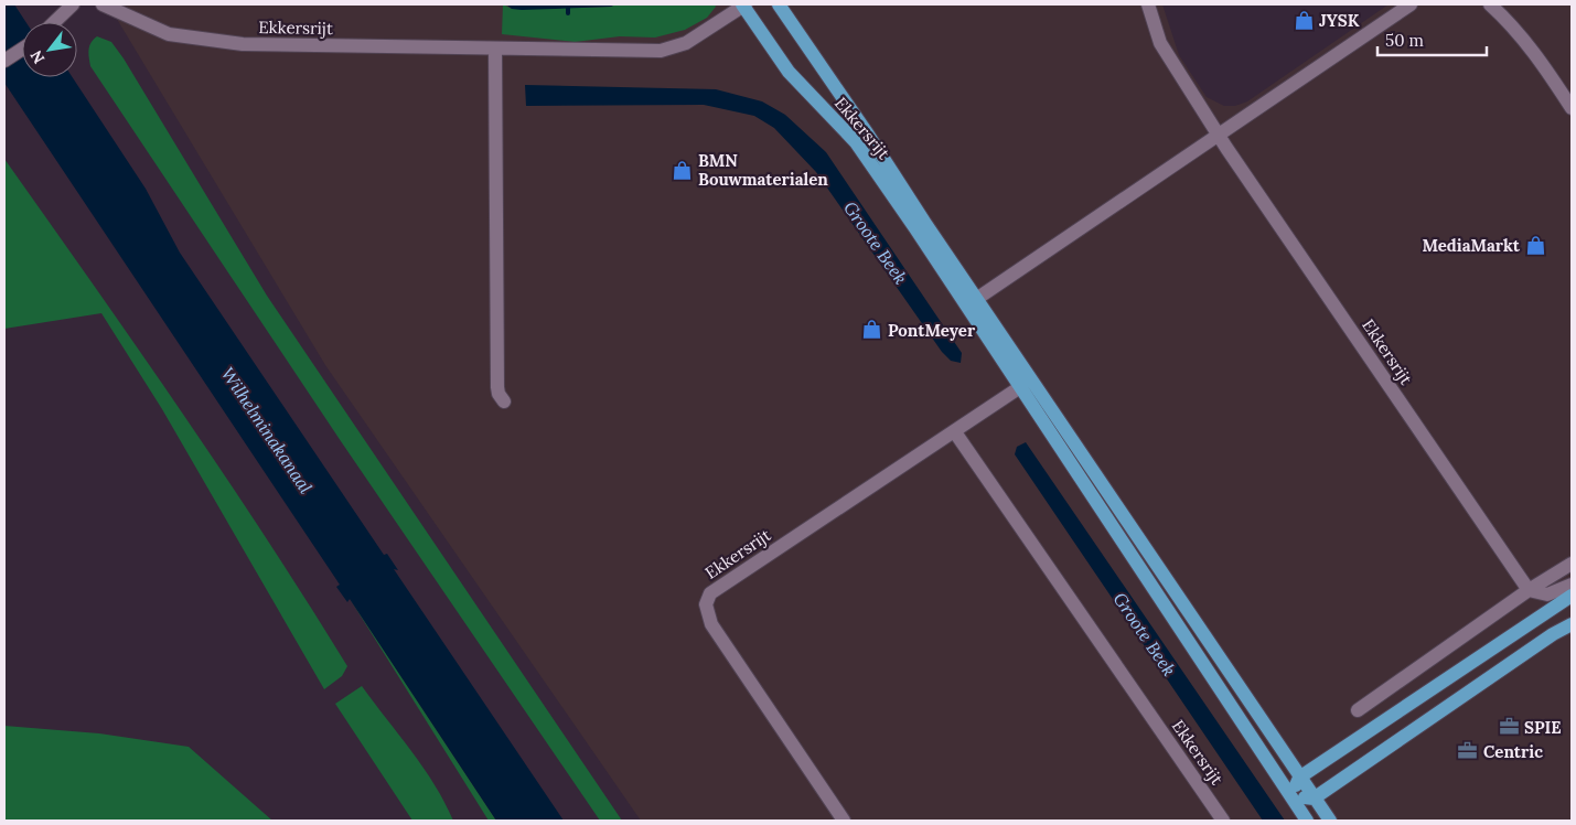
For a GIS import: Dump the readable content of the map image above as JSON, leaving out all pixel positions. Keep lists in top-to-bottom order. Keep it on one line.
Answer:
{"streets":{"main road":["Ekkersrijt"]},"water":["Groote Beek","Wilhelminakanaal"],"places":{"shop":["JYSK","BMN Bouwmaterialen","MediaMarkt","PontMeyer"],"office":["SPIE","Centric"]},"scale_bar":"50 m","north":"bottom left"}
